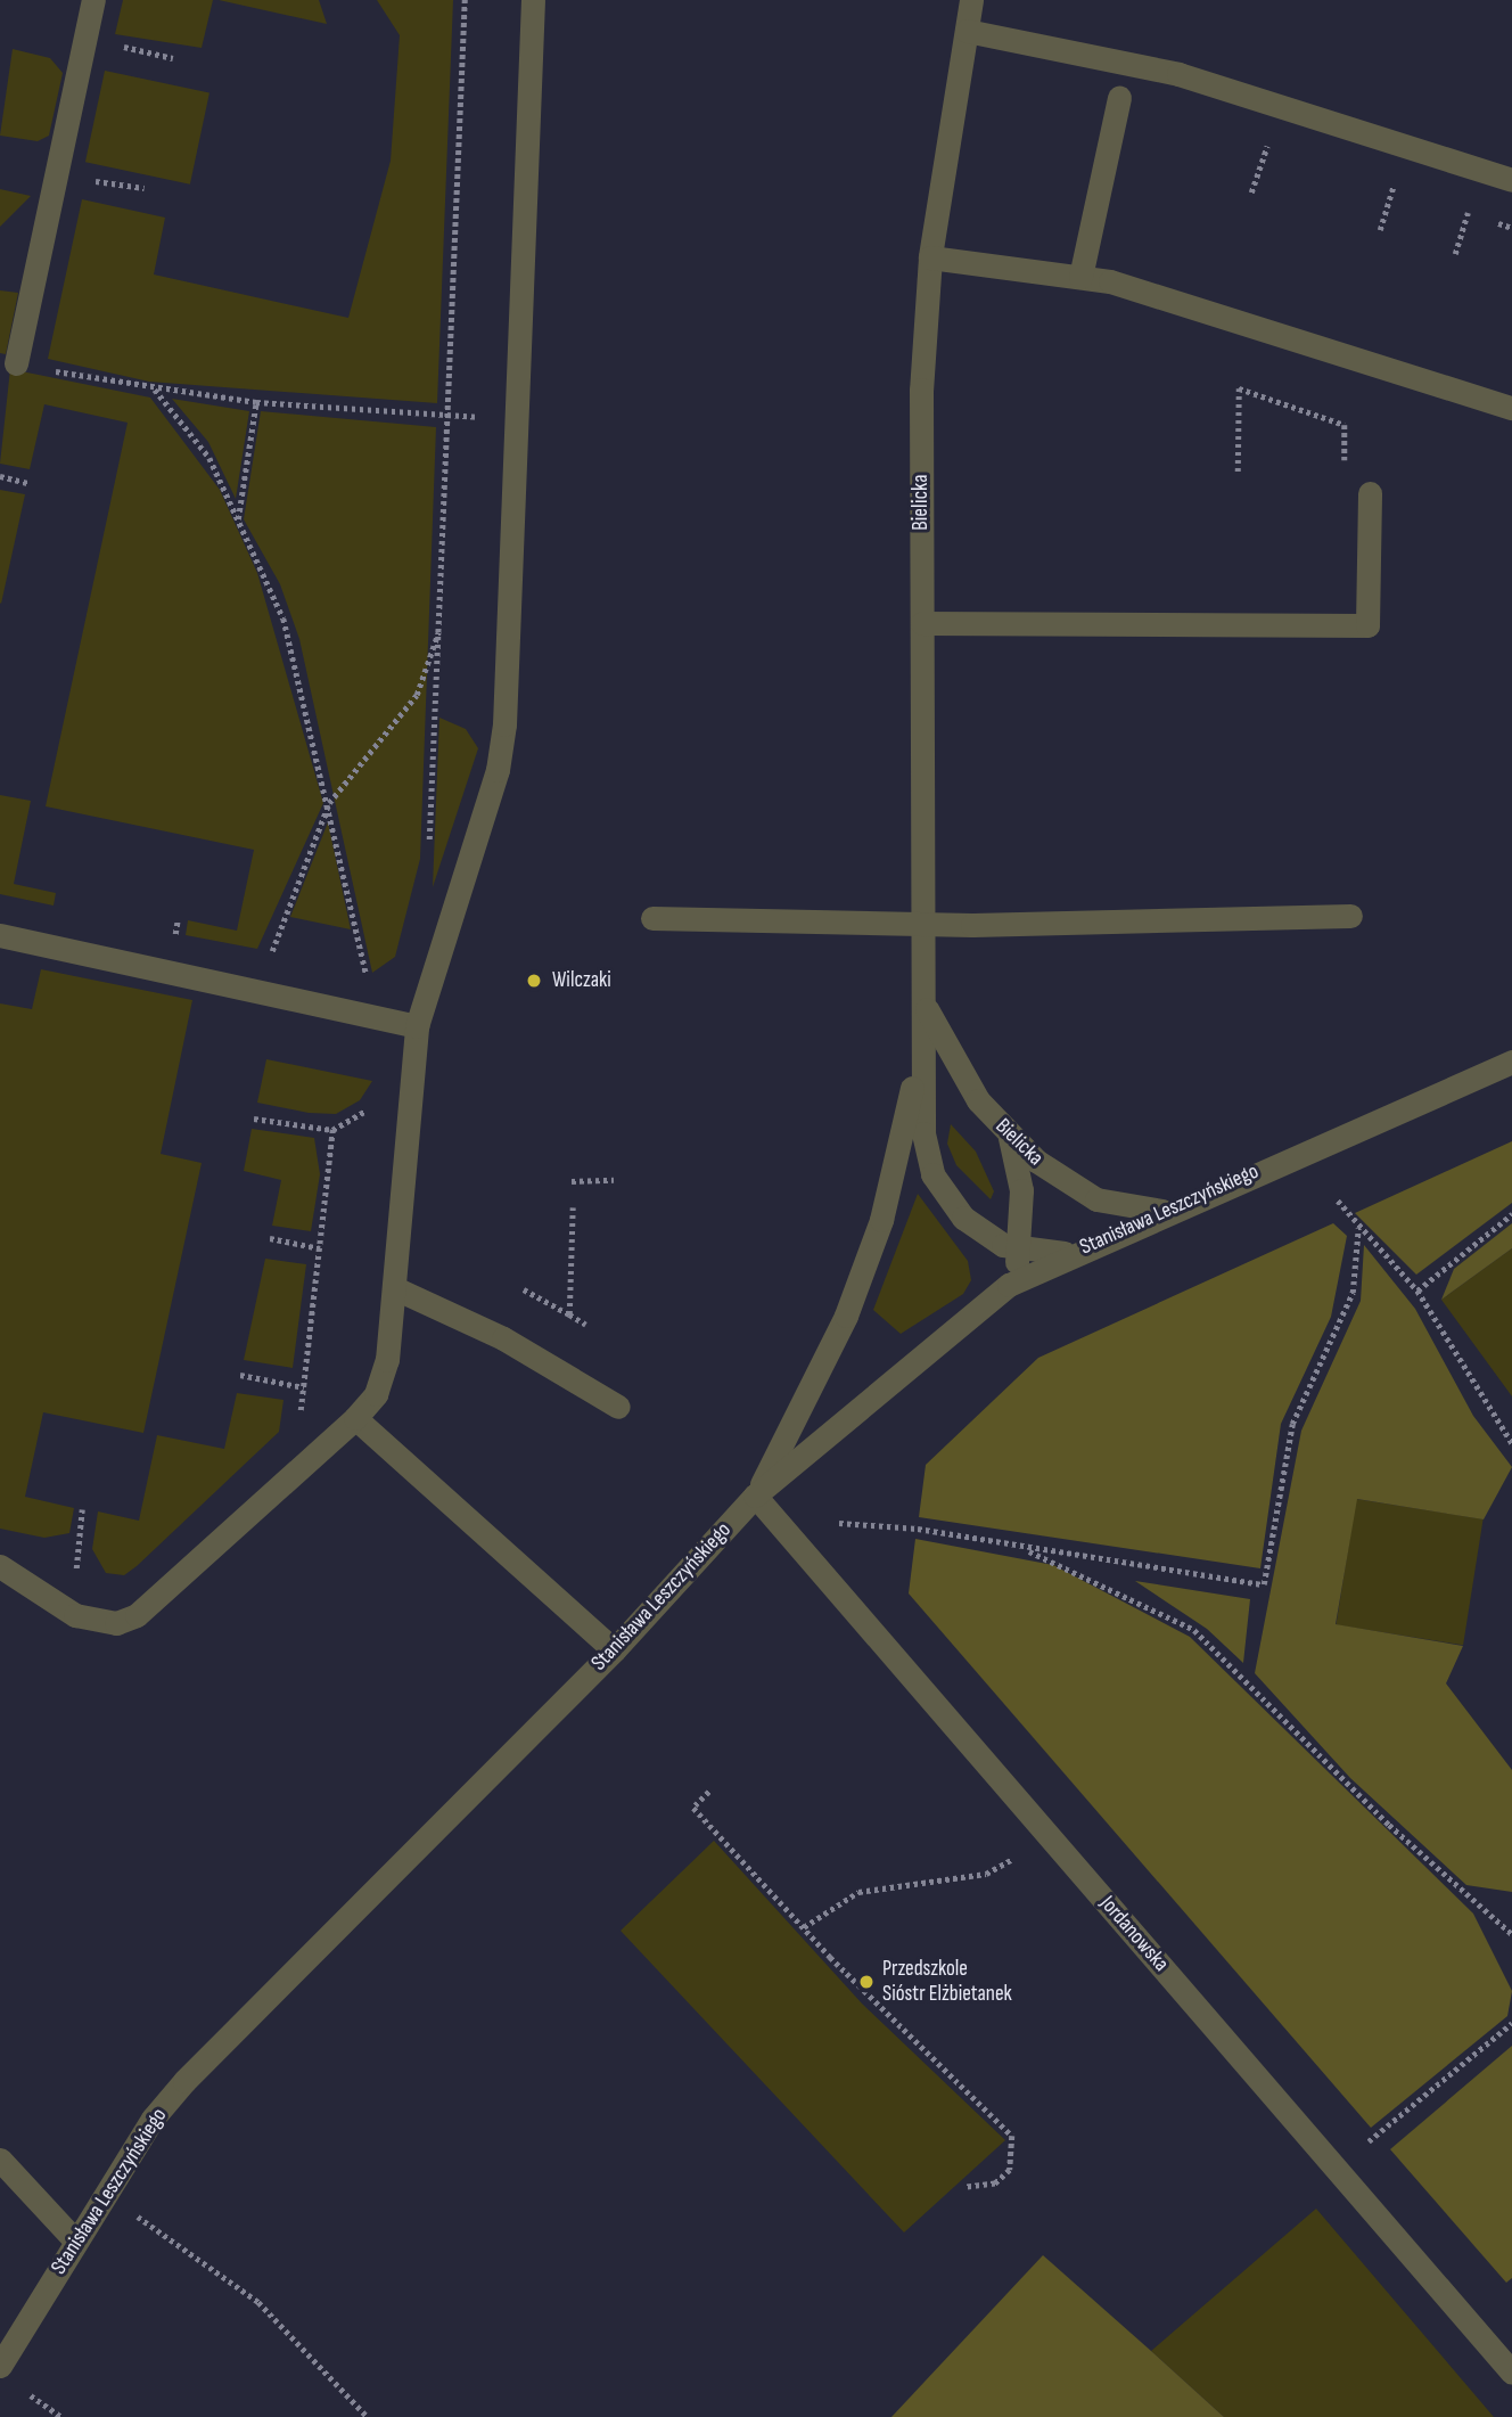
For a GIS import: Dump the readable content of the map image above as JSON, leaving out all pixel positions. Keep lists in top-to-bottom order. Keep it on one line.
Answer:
{"streets":{"street":["Bielicka","Stanisława Leszczyńskiego","Jordanowska"]},"crossings":[["Bielicka","Stanisława Leszczyńskiego"],["Stanisława Leszczyńskiego","Jordanowska"]],"places":["Wilczaki","Przedszkole Sióstr Elżbietanek"]}
